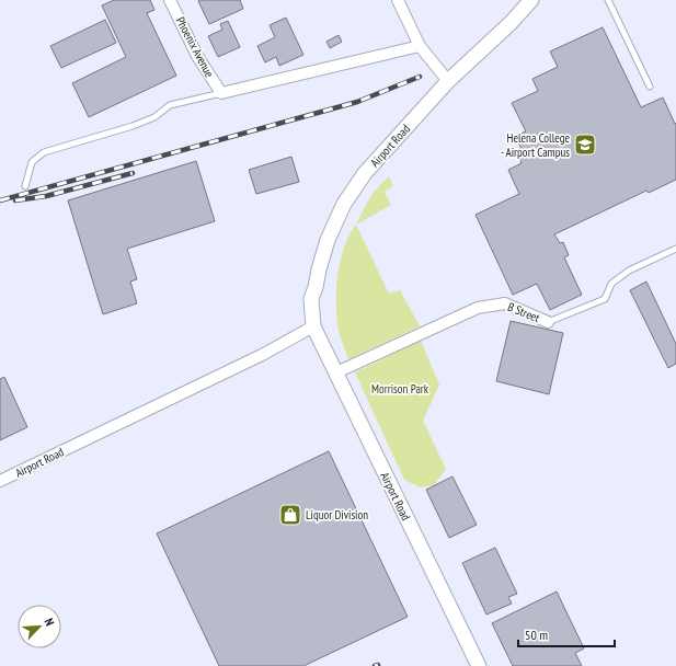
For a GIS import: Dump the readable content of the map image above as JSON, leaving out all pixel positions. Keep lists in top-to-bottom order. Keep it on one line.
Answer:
{"streets":{"street":["Phoenix Avenue","Airport Road","B Street"]},"crossings":[["Airport Road","B Street"]],"parks":["Morrison Park"],"places":{"school or university":["Helena College - Airport Campus"],"shop":["Liquor Division"]},"scale_bar":"50 m","north":"top right"}
